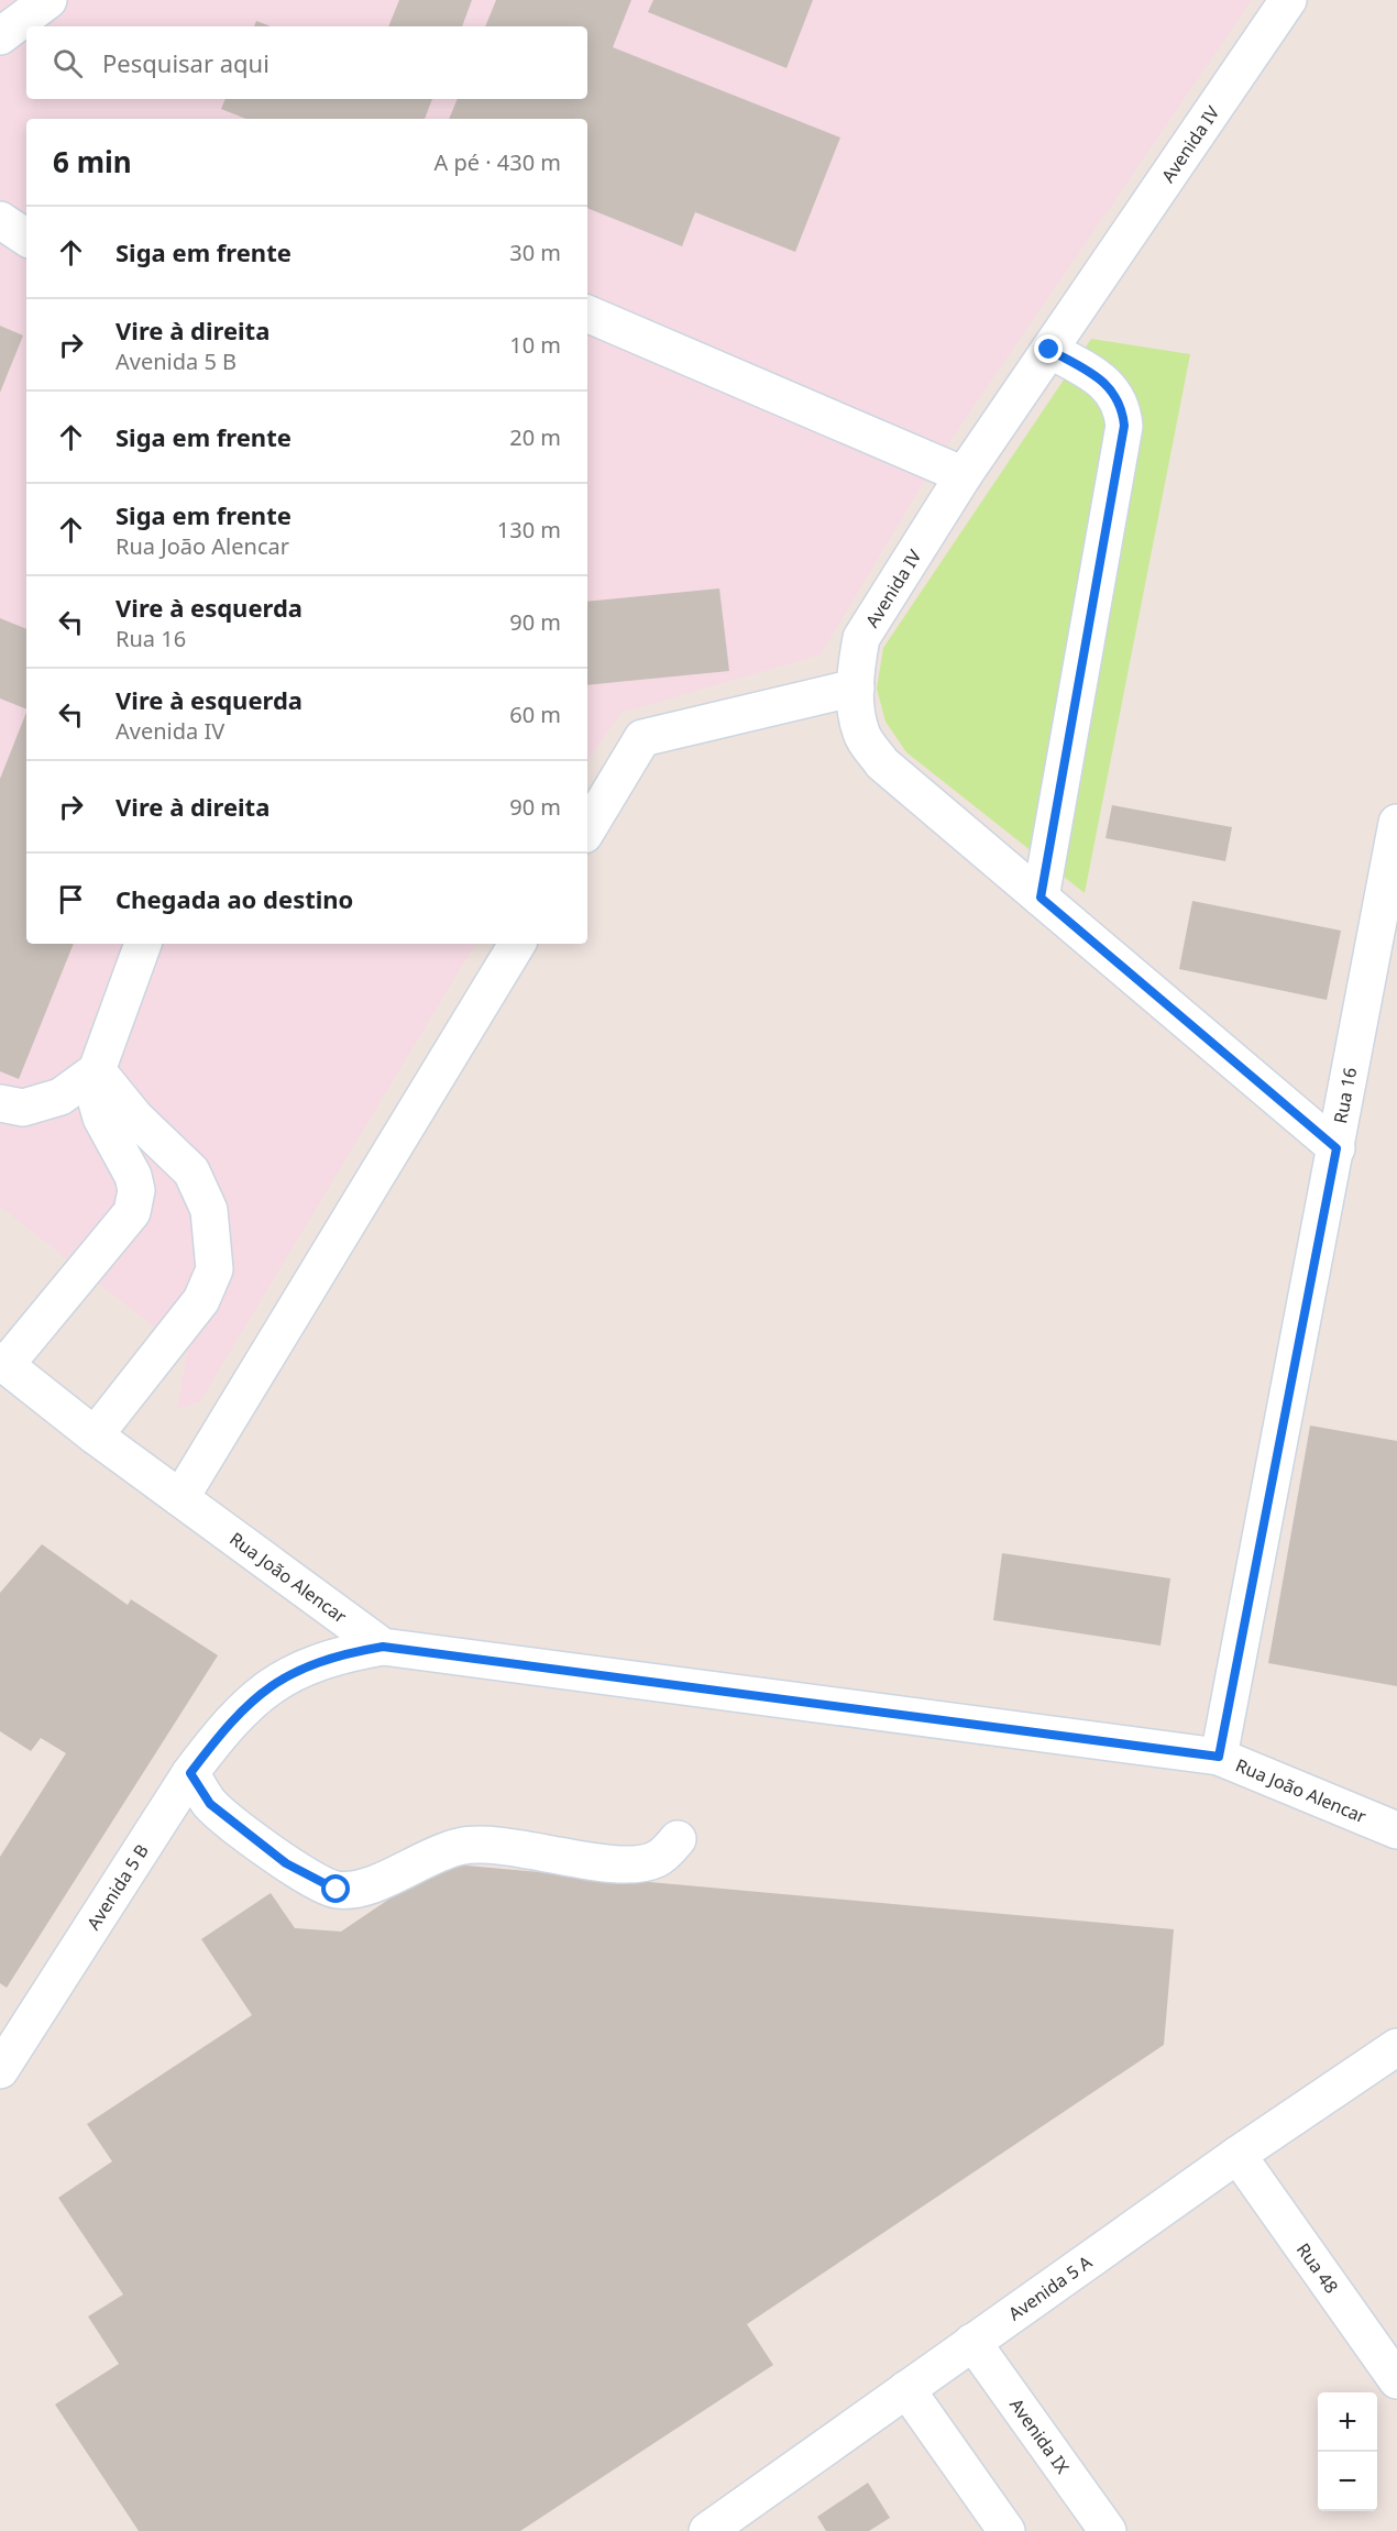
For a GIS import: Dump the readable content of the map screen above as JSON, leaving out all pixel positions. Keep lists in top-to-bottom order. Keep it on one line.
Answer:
{"streets":{"street":["Avenida IV","Rua 16","Rua João Alencar","Avenida 5 B","Rua 48","Avenida 5 A","Avenida IX"]},"crossings":[["Avenida IV","Rua 16"],["Rua 16","Rua João Alencar"],["Rua João Alencar","Avenida 5 B"],["Rua 48","Avenida 5 A"],["Avenida 5 A","Avenida IX"]],"page":{"search":"Pesquisar aqui","heading":["6 min","A pé · 430 m"],"list":[["Siga em frente","30 m"],["Vire à direita","Avenida 5 B","10 m"],["Siga em frente","20 m"],["Siga em frente","Rua João Alencar","130 m"],["Vire à esquerda","Rua 16","90 m"],["Vire à esquerda","Avenida IV","60 m"],["Vire à direita","90 m"],"Chegada ao destino"],"map_buttons":["+","−"]}}
